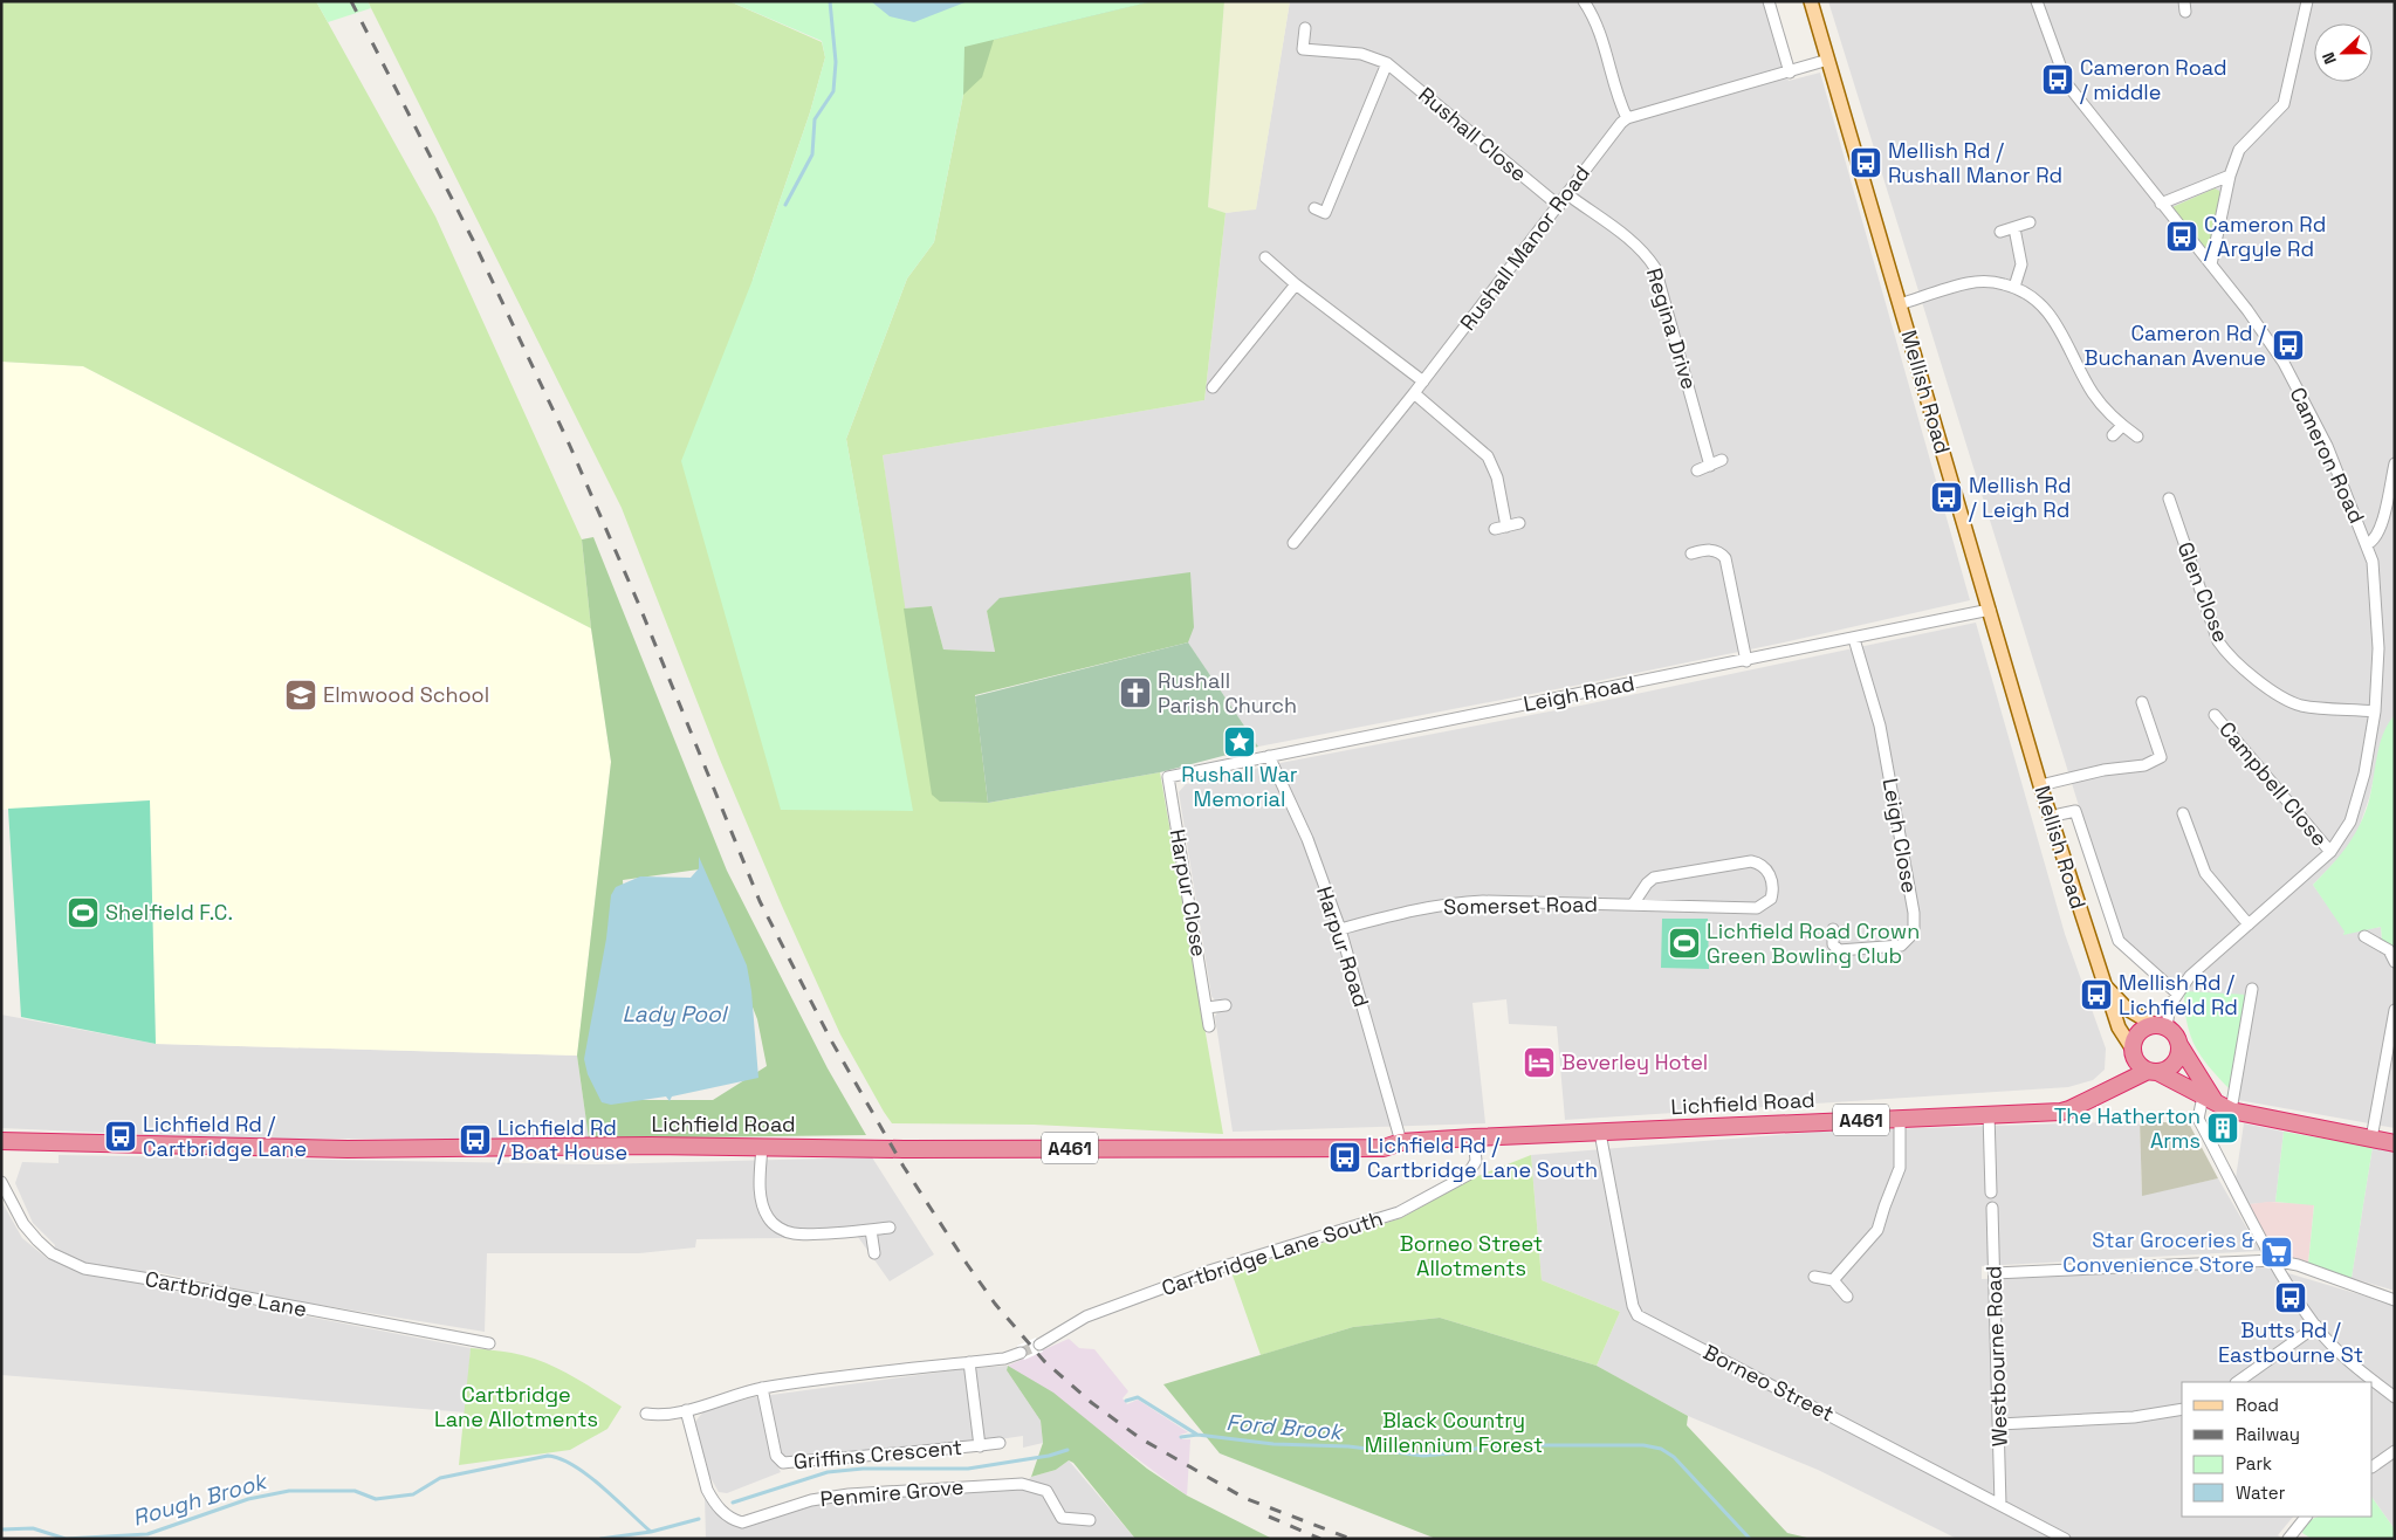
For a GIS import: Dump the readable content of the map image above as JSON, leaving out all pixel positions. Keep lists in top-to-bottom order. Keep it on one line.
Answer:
{"streets":{"highway":["Lichfield Road","A461"],"main road":["Mellish Road"],"street":["Rushall Close","Rushall Manor Road","Regina Drive","Cameron Road","Glen Close","Leigh Road","Campbell Close","Leigh Close","Harpur Close","Somerset Road","Harpur Road","Cartbridge Lane South","Cartbridge Lane","Westbourne Road","Borneo Street","Griffins Crescent","Penmire Grove"]},"crossings":[["Rushall Close","Rushall Manor Road"],["Rushall Manor Road","Regina Drive"],["Mellish Road","Leigh Road"],["Mellish Road","Lichfield Road"],["Cameron Road","Glen Close"],["Cameron Road","Campbell Close"],["Leigh Road","Leigh Close"],["Leigh Road","Harpur Close"],["Leigh Road","Harpur Road"],["Somerset Road","Harpur Road"],["Harpur Road","Lichfield Road"],["Lichfield Road","Cartbridge Lane South"],["Lichfield Road","Borneo Street"],["Westbourne Road","Borneo Street"]],"water":["Lady Pool","Ford Brook","Rough Brook"],"parks":["Borneo Street Allotments","Cartbridge Lane Allotments","Black Country Millennium Forest"],"places":{"bus stop":["Cameron Road / middle","Mellish Rd / Rushall Manor Rd","Cameron Rd / Argyle Rd","Cameron Rd / Buchanan Avenue","Mellish Rd / Leigh Rd","Mellish Rd / Lichfield Rd","Lichfield Rd / Cartbridge Lane","Lichfield Rd / Boat House","Lichfield Rd / Cartbridge Lane South","Butts Rd / Eastbourne St"],"church":["Rushall Parish Church"],"school or university":["Elmwood School"],"place":["Rushall War Memorial"],"sports":["Shelfield F.C.","Lichfield Road Crown Green Bowling Club"],"hotel":["Beverley Hotel"],"building":["The Hatherton Arms"],"supermarket":["Star Groceries & Convenience Store"]},"legend":["Road","Railway","Park","Water"],"north":"left"}
